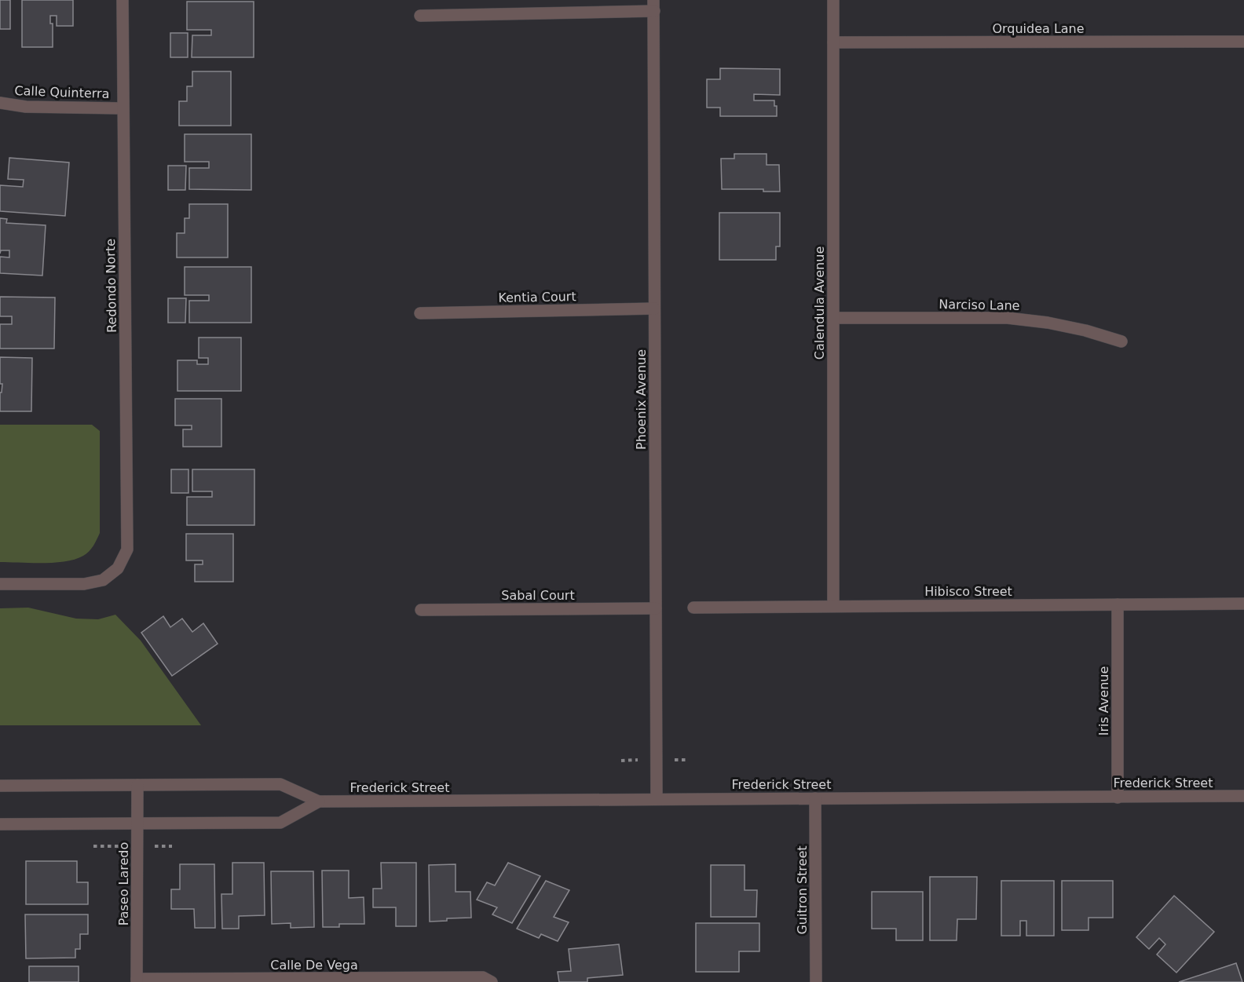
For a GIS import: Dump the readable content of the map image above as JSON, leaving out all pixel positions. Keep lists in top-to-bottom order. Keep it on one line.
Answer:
{"streets":{"street":["Orquidea Lane","Calle Quinterra","Redondo Norte","Kentia Court","Calendula Avenue","Narciso Lane","Phoenix Avenue","Hibisco Street","Sabal Court","Iris Avenue","Frederick Street","Paseo Laredo","Guitron Street","Calle De Vega"]},"crossings":[["Orquidea Lane","Calendula Avenue"],["Calle Quinterra","Redondo Norte"],["Kentia Court","Phoenix Avenue"],["Calendula Avenue","Narciso Lane"],["Calendula Avenue","Hibisco Street"],["Phoenix Avenue","Sabal Court"],["Phoenix Avenue","Frederick Street"],["Hibisco Street","Iris Avenue"],["Iris Avenue","Frederick Street"],["Frederick Street","Paseo Laredo"],["Frederick Street","Guitron Street"],["Paseo Laredo","Calle De Vega"]]}
